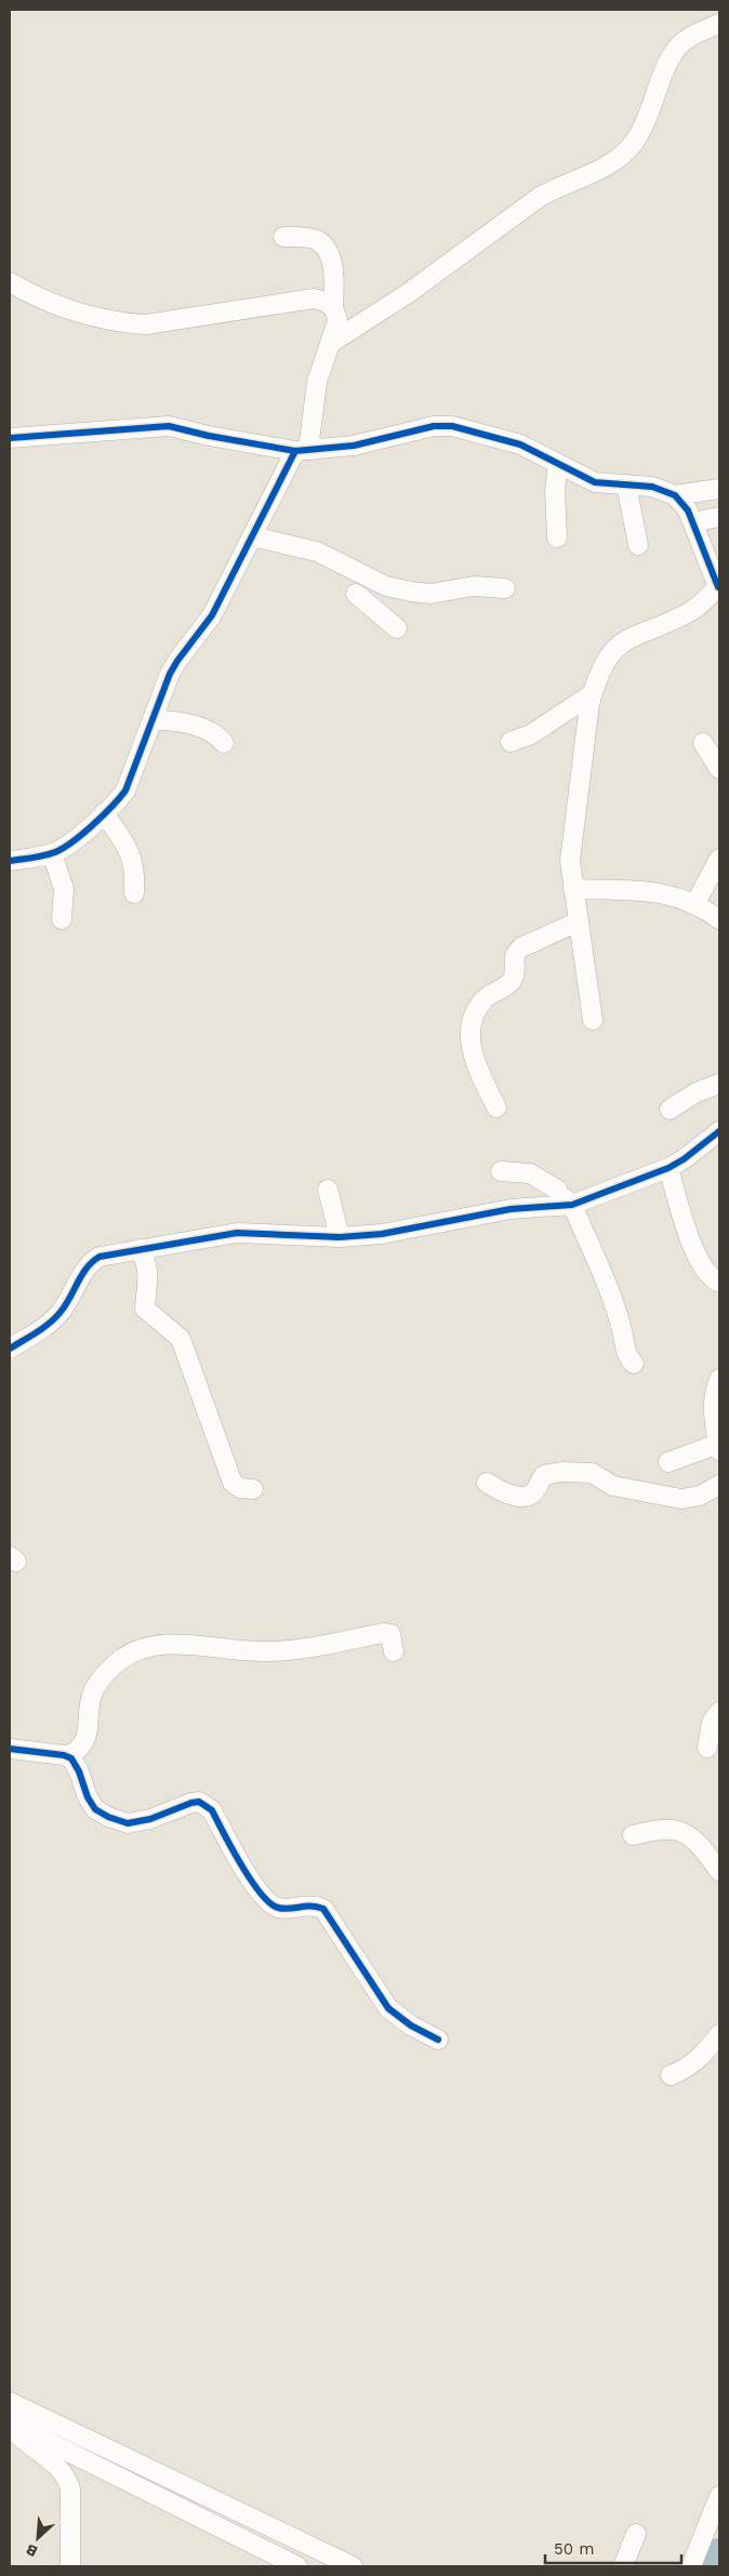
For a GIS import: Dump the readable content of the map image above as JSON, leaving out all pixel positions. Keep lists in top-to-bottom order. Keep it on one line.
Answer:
{"scale_bar":"50 m","north":"bottom left"}
